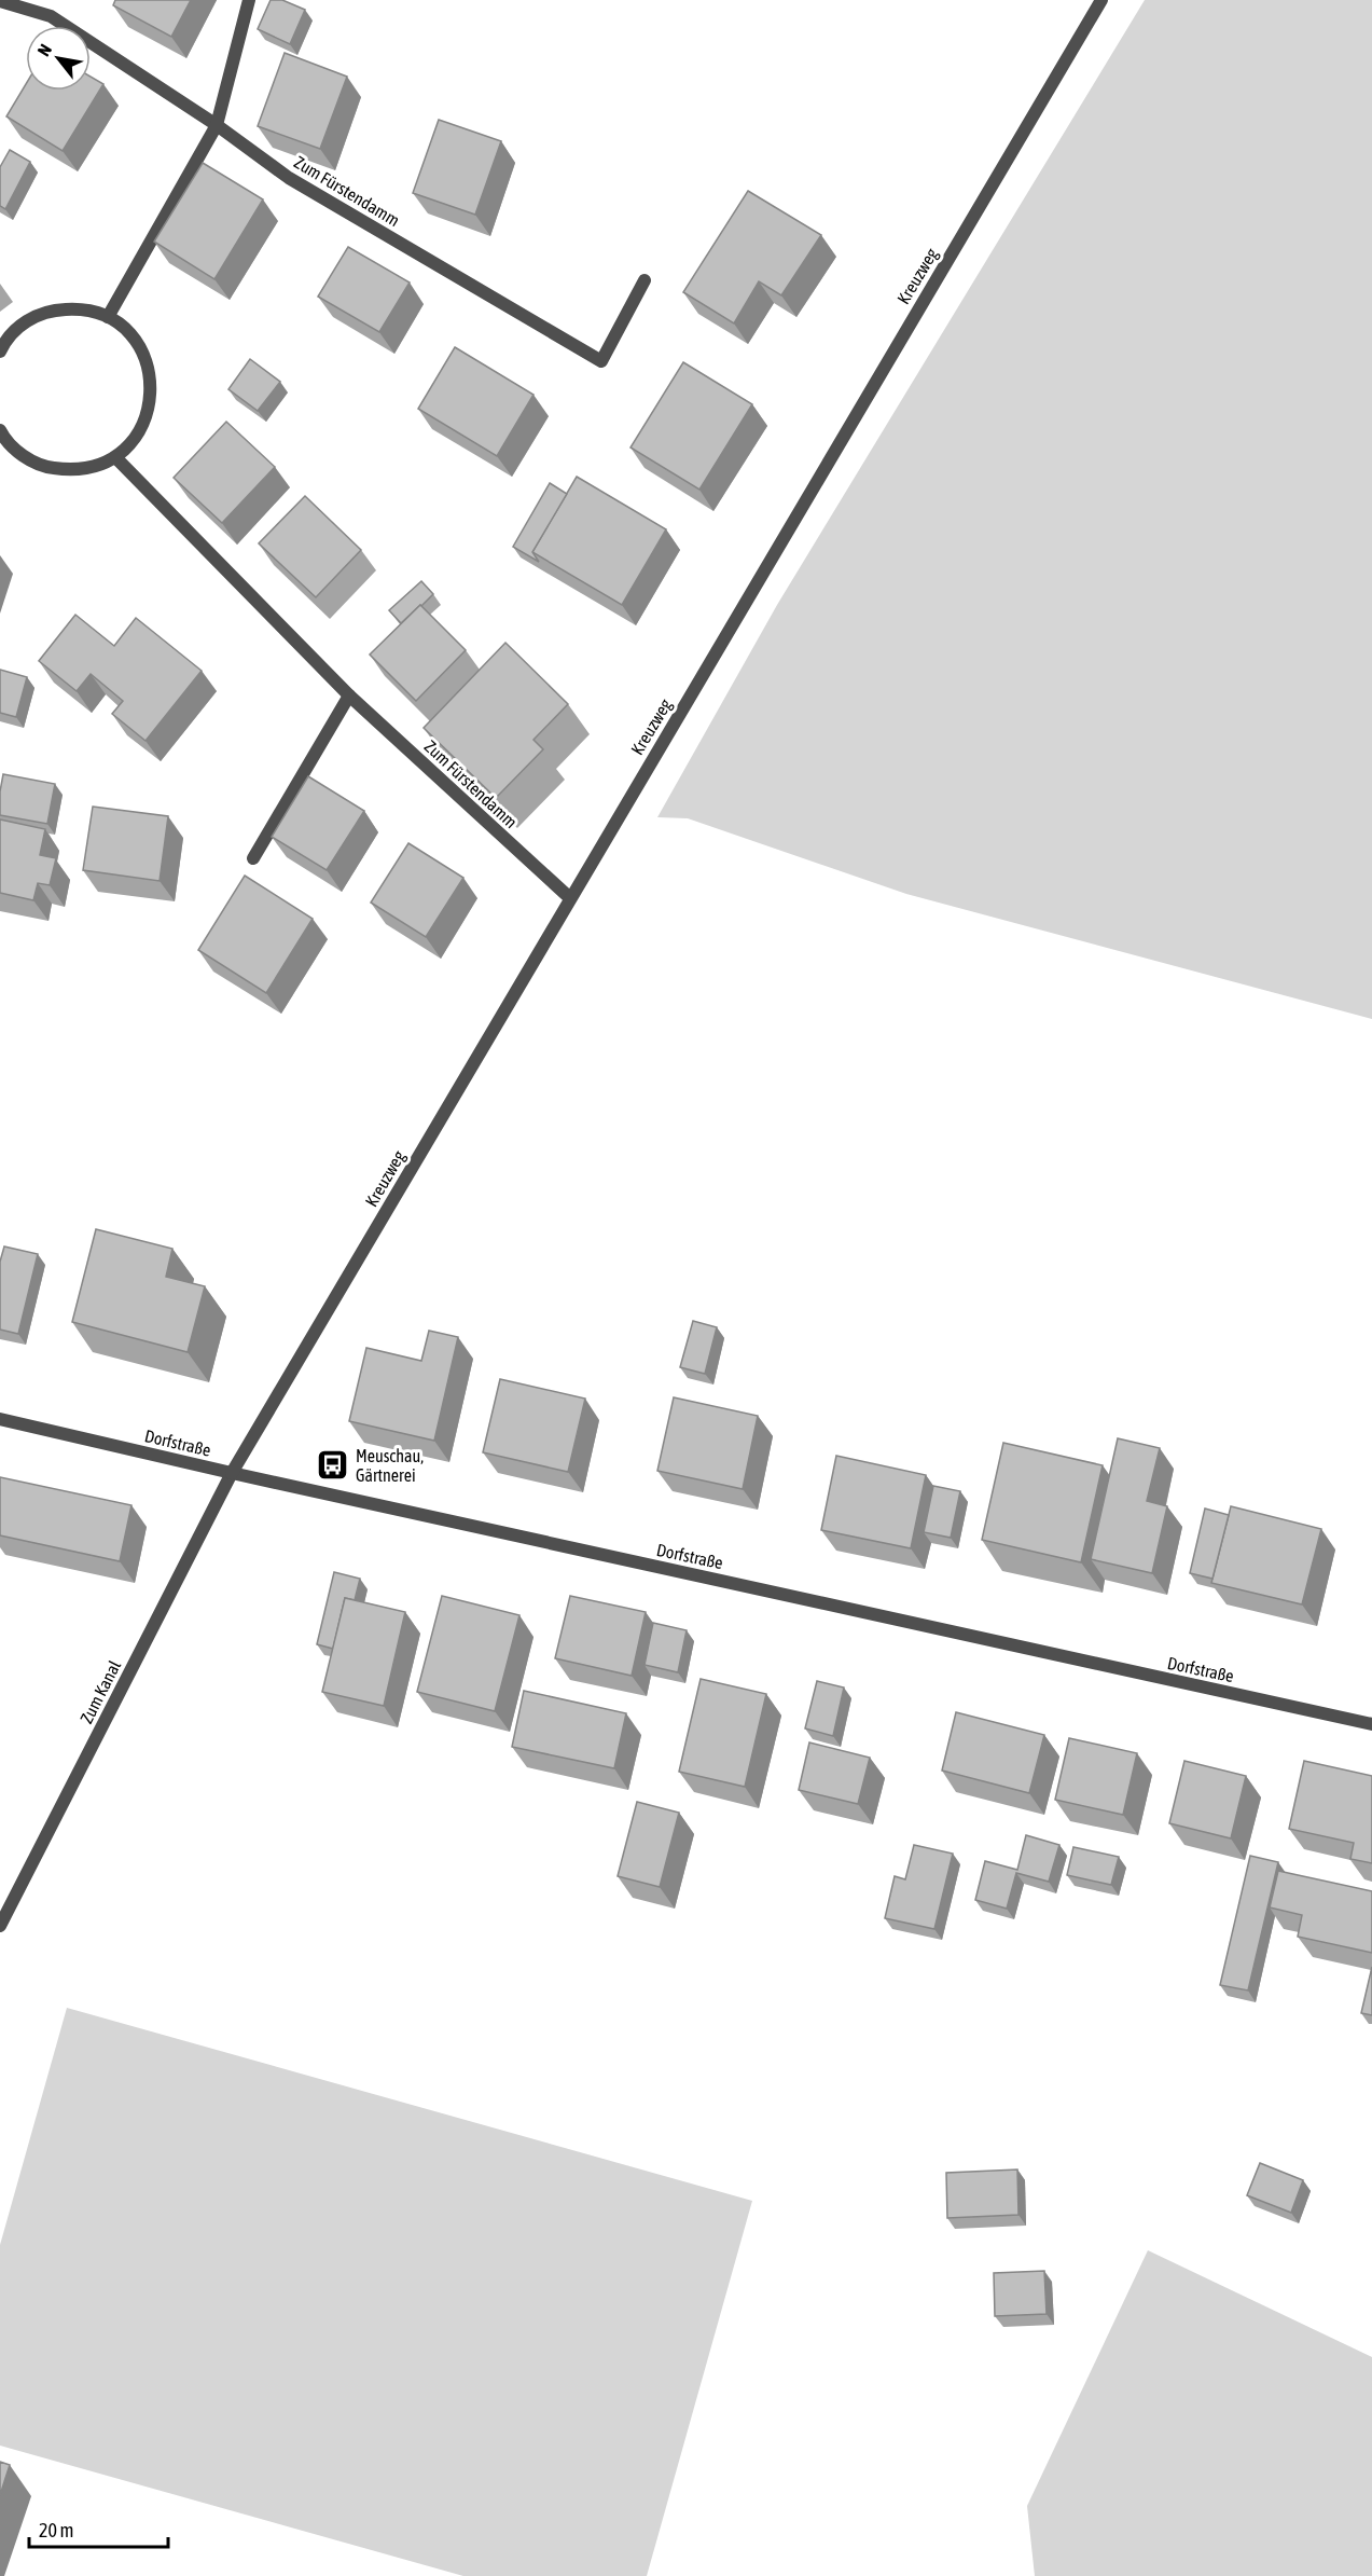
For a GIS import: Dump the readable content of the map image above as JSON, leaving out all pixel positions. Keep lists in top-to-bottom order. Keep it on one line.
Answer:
{"streets":{"street":["Zum Fürstendamm","Kreuzweg","Dorfstraße","Zum Kanal"]},"crossings":[["Zum Fürstendamm","Kreuzweg"],["Kreuzweg","Dorfstraße"],["Kreuzweg","Zum Kanal"],["Dorfstraße","Zum Kanal"]],"places":{"bus stop":["Meuschau, Gärtnerei"]},"scale_bar":"20 m","north":"top left"}
